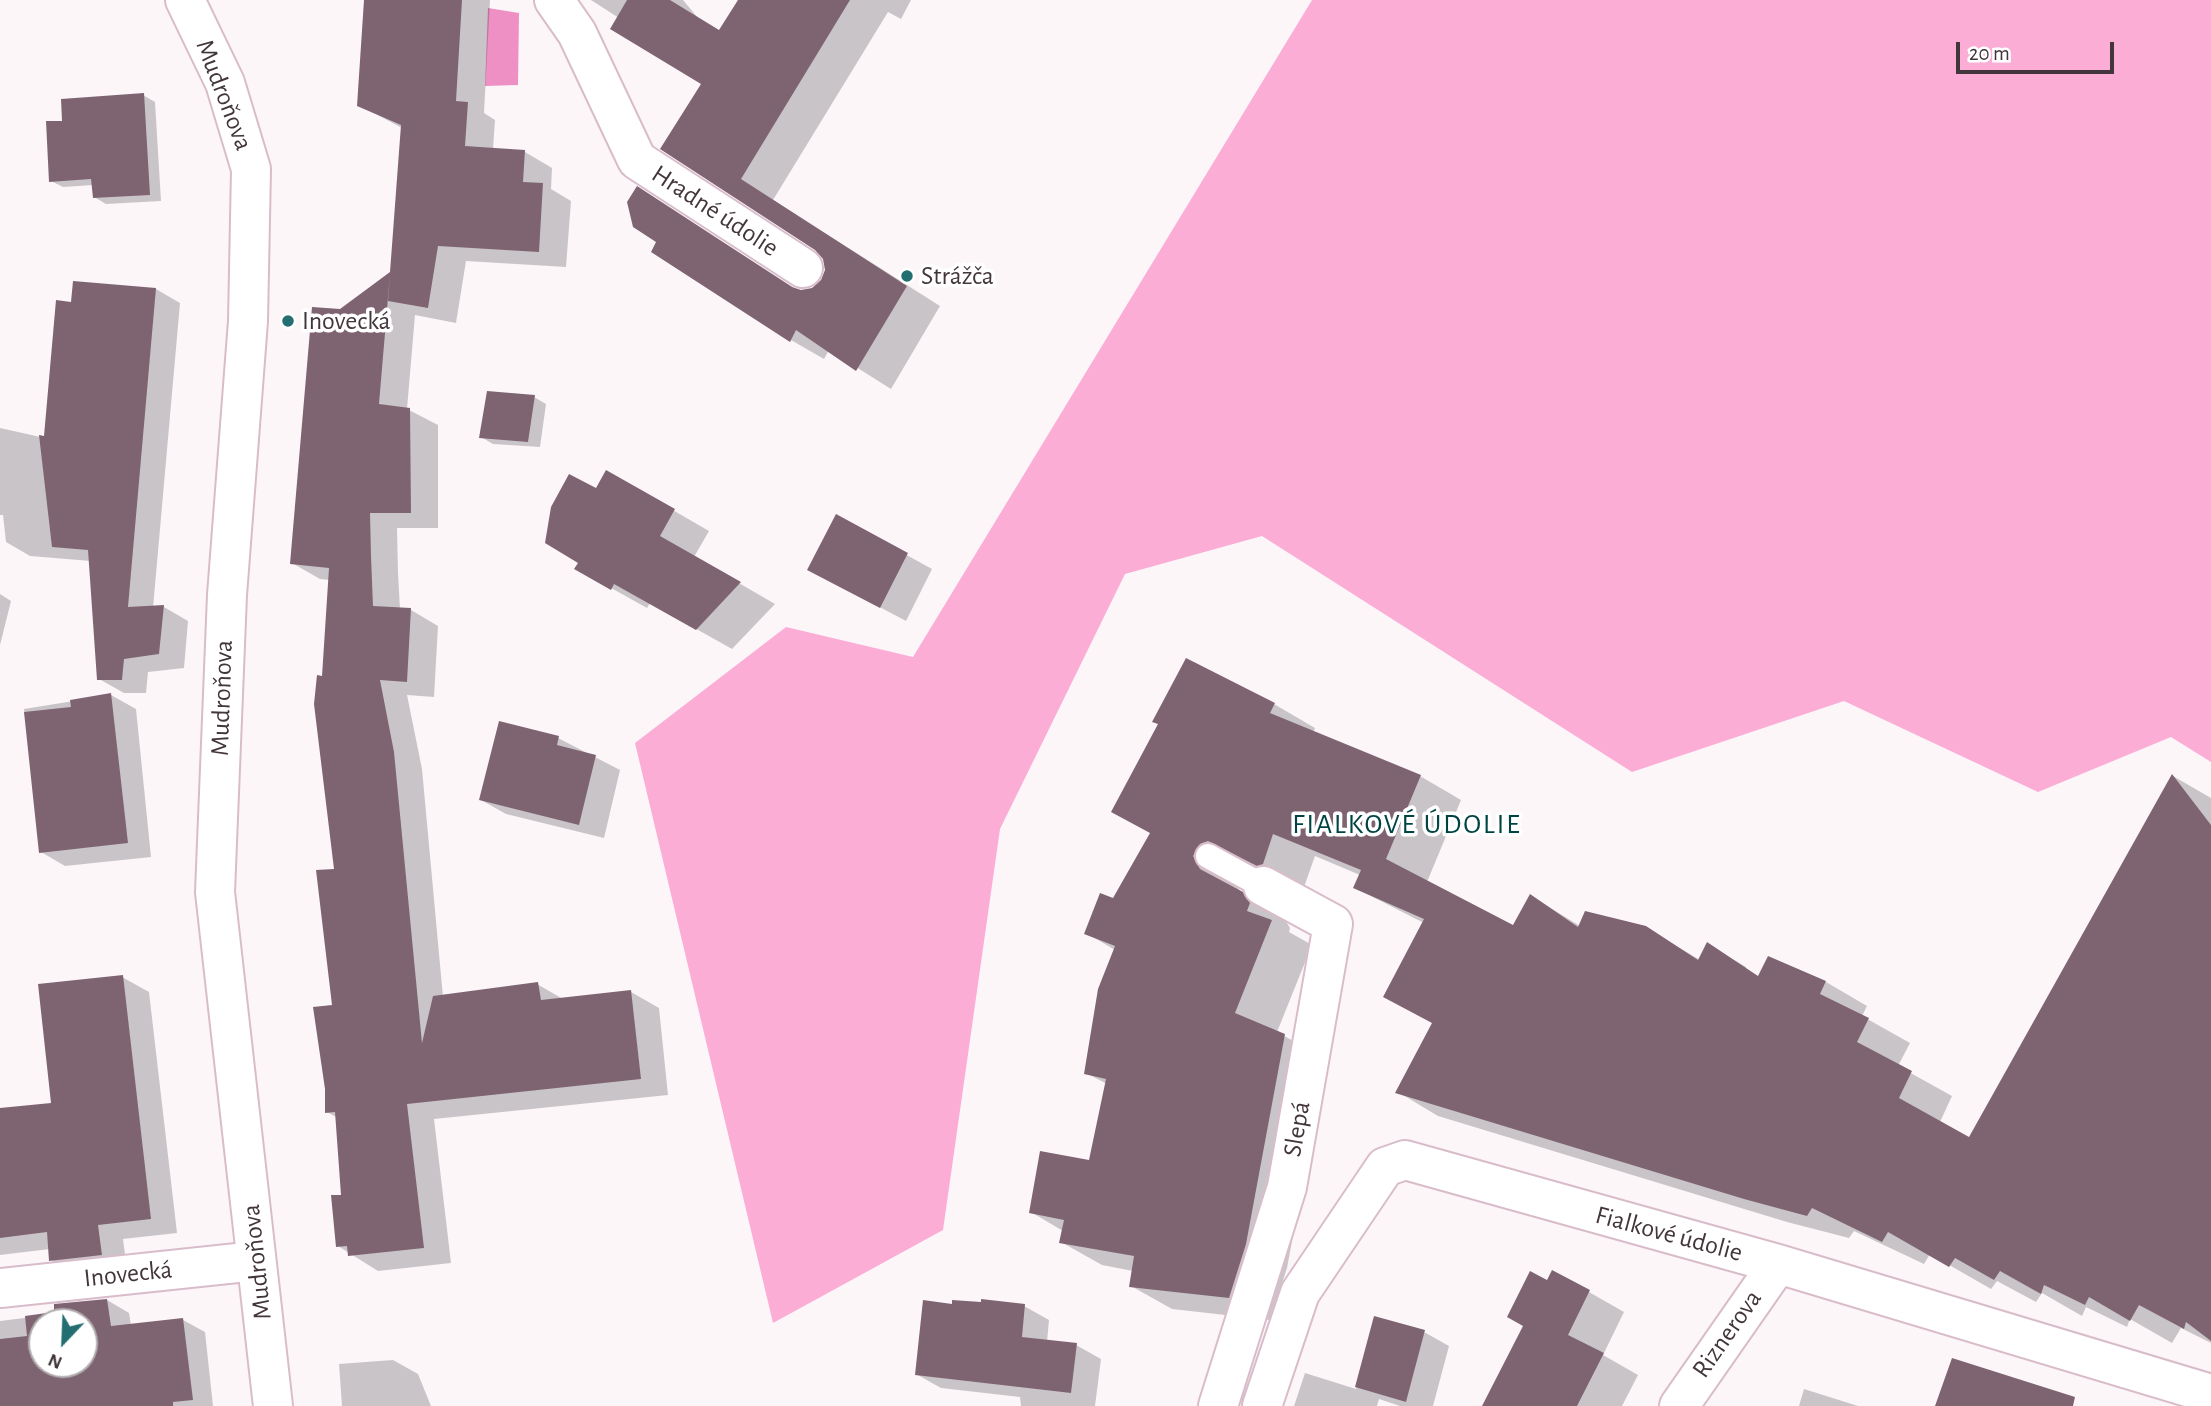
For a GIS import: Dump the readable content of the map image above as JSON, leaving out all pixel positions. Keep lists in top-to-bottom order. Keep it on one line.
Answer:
{"streets":{"street":["Mudroňova","Hradné údolie","Slepá","Fialkové údolie","Inovecká","Riznerova"]},"crossings":[["Mudroňova","Inovecká"],["Fialkové údolie","Riznerova"]],"districts":["FIALKOVÉ ÚDOLIE"],"places":["Strážča","Inovecká"],"scale_bar":"20 m","north":"bottom left"}
